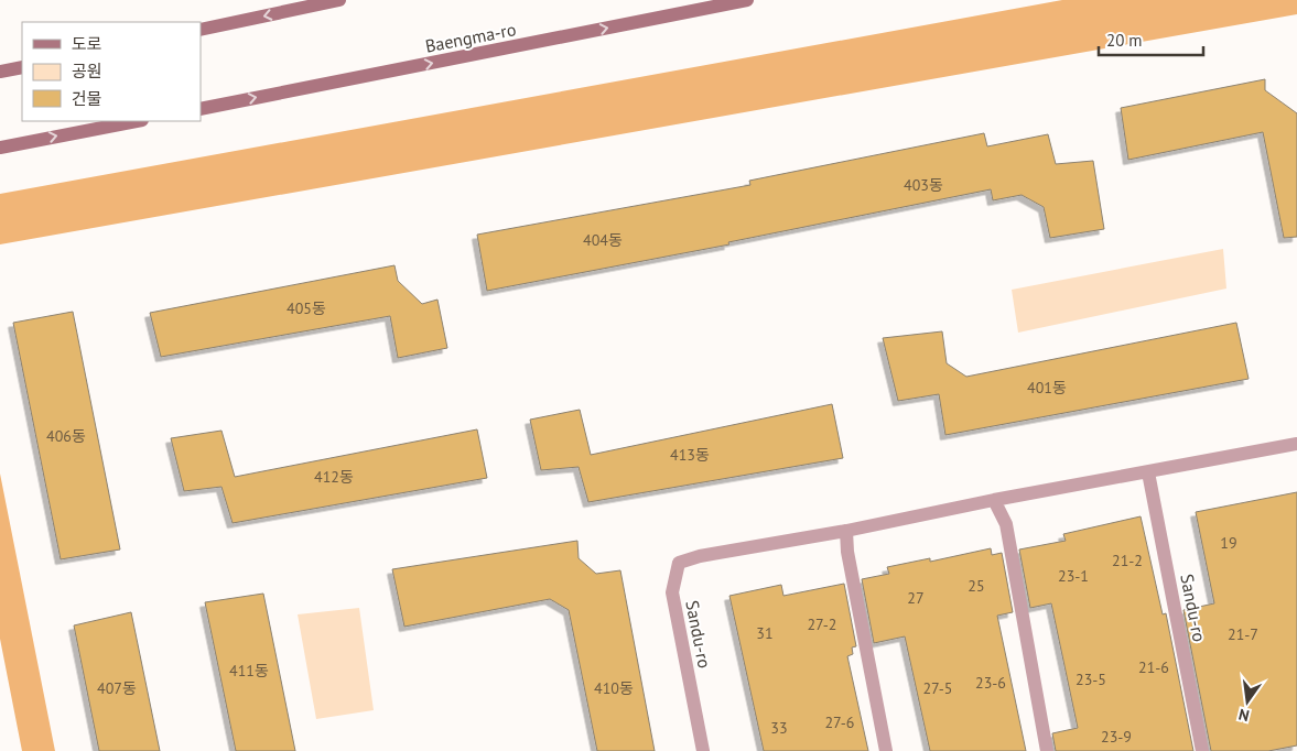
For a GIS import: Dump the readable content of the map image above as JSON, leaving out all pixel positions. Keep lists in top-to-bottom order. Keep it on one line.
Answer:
{"streets":{"main road":["Baengma-ro"],"street":["Sandu-ro"]},"one_way":["Baengma-ro"],"house_numbers":["403동","404동","405동","401동","406동","413동","412동","19","21-2","23-1","25","27","27-2","31","21-7","21-6","411동","23-5","23-6","407동","410동","27-5","27-6","33","23-9"],"legend":["도로","공원","건물"],"scale_bar":"20 m","north":"bottom"}
